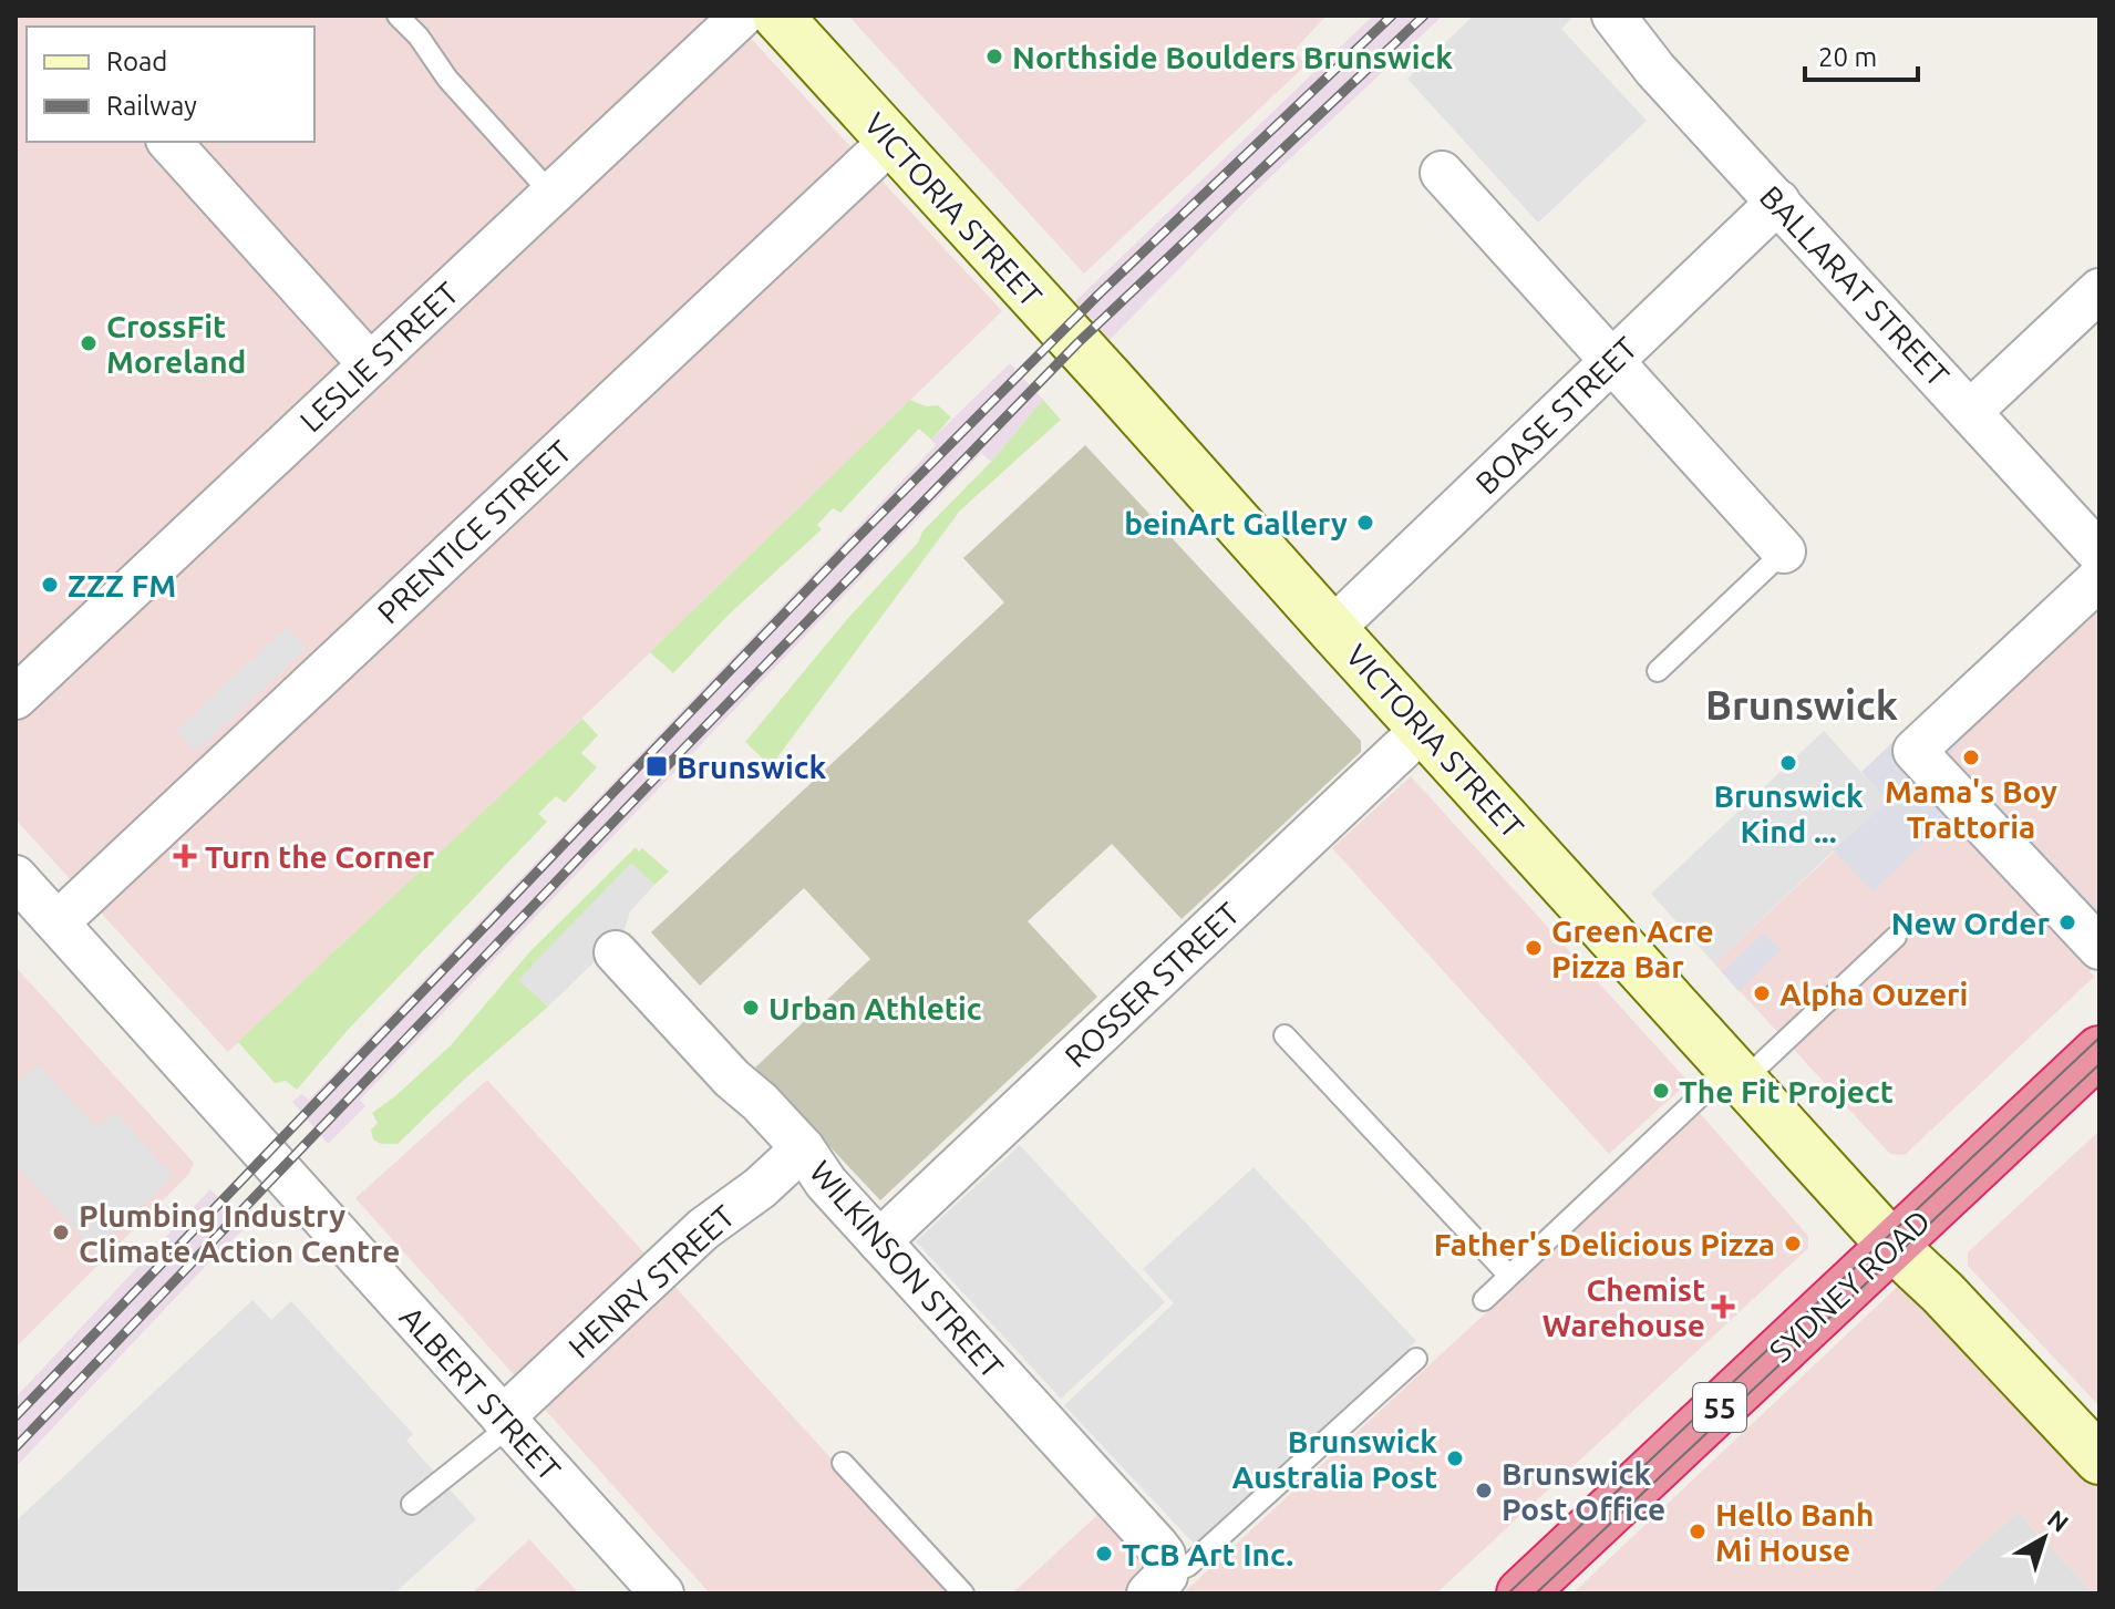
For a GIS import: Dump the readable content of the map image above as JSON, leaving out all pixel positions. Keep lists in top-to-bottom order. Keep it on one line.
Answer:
{"streets":{"highway":["SYDNEY ROAD","55"],"street":["VICTORIA STREET","BALLARAT STREET","LESLIE STREET","BOASE STREET","PRENTICE STREET","ROSSER STREET","WILKINSON STREET","HENRY STREET","ALBERT STREET"]},"crossings":[["VICTORIA STREET","BOASE STREET"],["VICTORIA STREET","PRENTICE STREET"],["VICTORIA STREET","ROSSER STREET"],["VICTORIA STREET","SYDNEY ROAD"],["BALLARAT STREET","BOASE STREET"],["PRENTICE STREET","ALBERT STREET"],["ROSSER STREET","WILKINSON STREET"],["WILKINSON STREET","HENRY STREET"],["HENRY STREET","ALBERT STREET"]],"districts":["Brunswick"],"places":{"other":["Northside Boulders Brunswick","CrossFit Moreland","beinArt Gallery","ZZZ FM","Mama's Boy Trattoria","Brunswick Kind ...","New Order","Green Acre Pizza Bar","Alpha Ouzeri","Urban Athletic","The Fit Project","Plumbing Industry Climate Action Centre","Father's Delicious Pizza","Brunswick Australia Post","Brunswick Post Office","Hello Banh Mi House","TCB Art Inc."],"transit":["Brunswick"],"health":["Turn the Corner","Chemist Warehouse"]},"legend":["Road","Railway"],"scale_bar":"20 m","north":"top right"}
